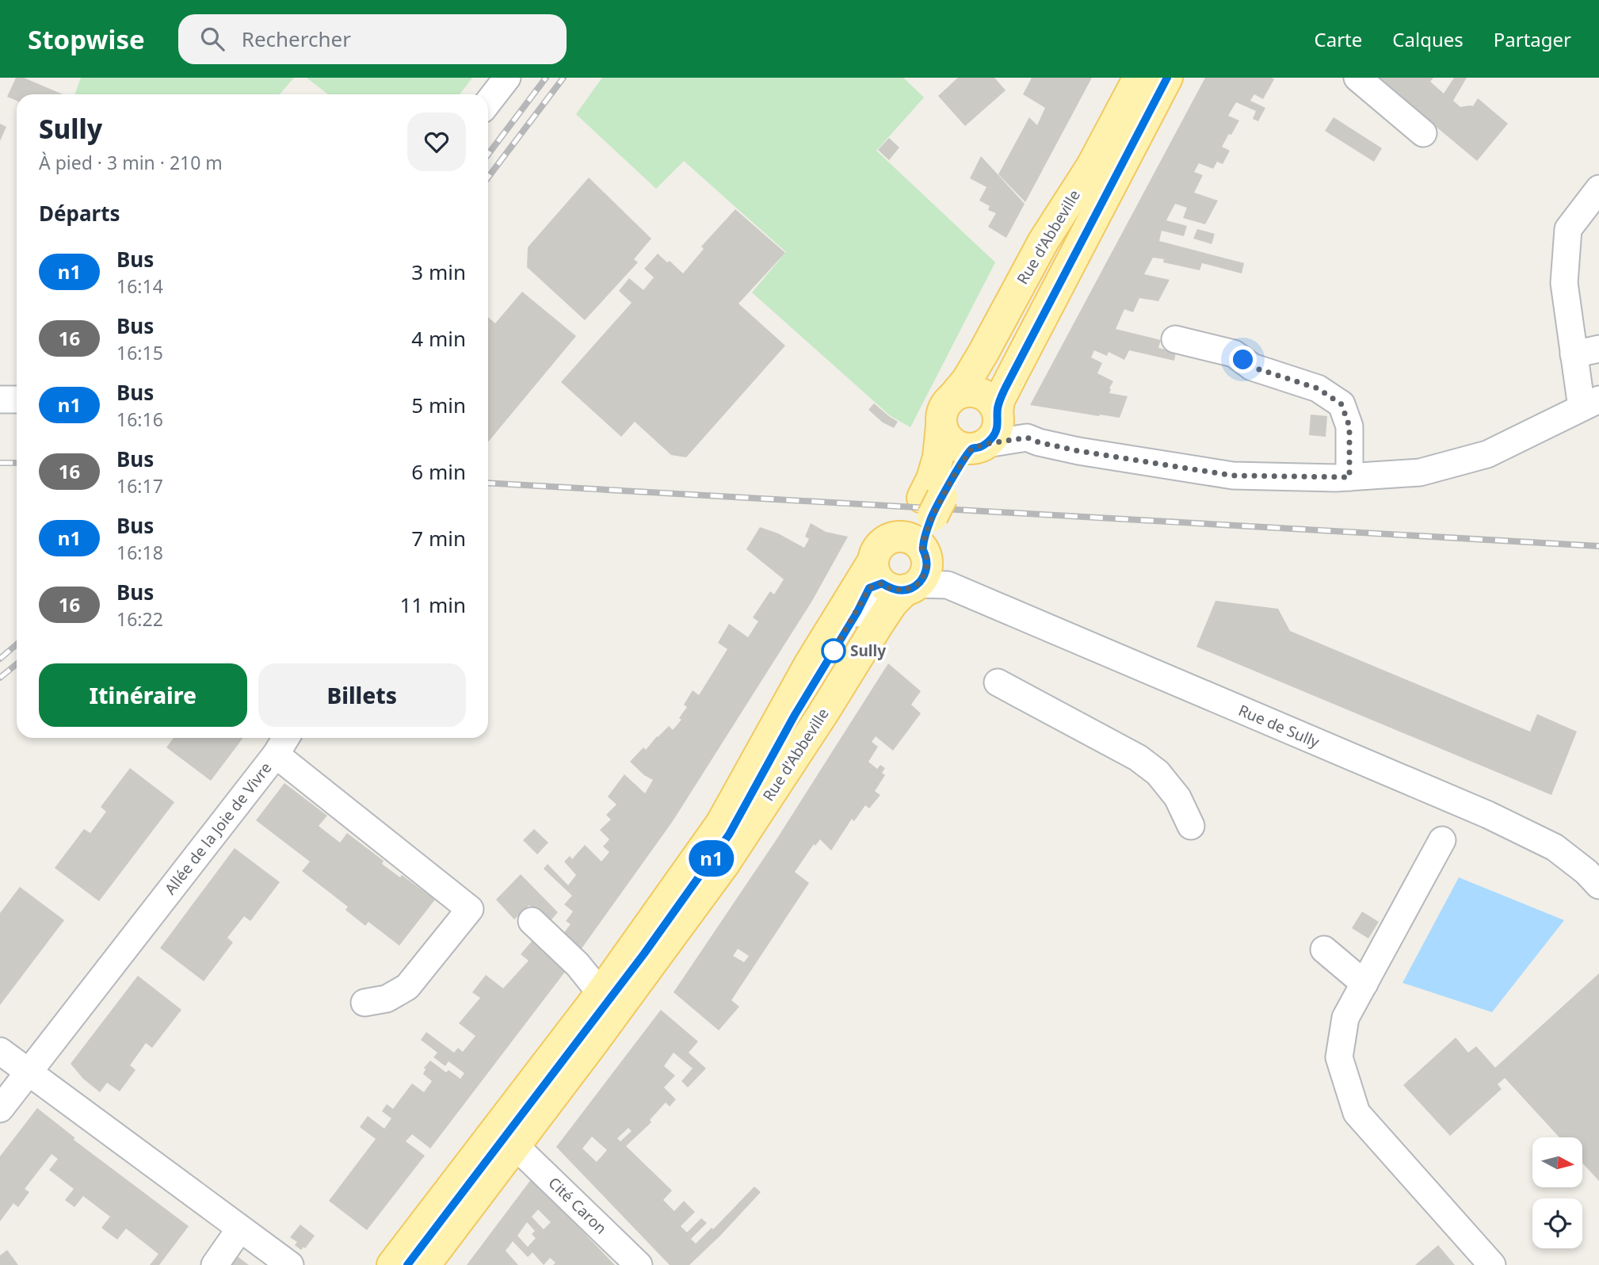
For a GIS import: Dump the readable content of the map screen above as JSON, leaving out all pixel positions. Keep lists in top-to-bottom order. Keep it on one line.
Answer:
{"streets":{"main road":["Rue d'Abbeville"],"street":["Rue de Sully","Allée de la Joie de Vivre","Cité Caron"]},"crossings":[["Rue d'Abbeville","Rue de Sully"],["Rue d'Abbeville","Cité Caron"]],"places":["Sully"],"lines":["bus line n1"],"north":"right","page":{"header":"Stopwise","search":"Rechercher","nav":["Carte","Calques","Partager"],"on_map":"n1","heading":[["Sully","À pied · 3 min · 210 m"],"Départs"],"list":[{"mark":"n1","name":"Bus","note":"16:14","value":"3 min"},{"mark":"16","name":"Bus","note":"16:15","value":"4 min"},{"mark":"n1","name":"Bus","note":"16:16","value":"5 min"},{"mark":"16","name":"Bus","note":"16:17","value":"6 min"},{"mark":"n1","name":"Bus","note":"16:18","value":"7 min"},{"mark":"16","name":"Bus","note":"16:22","value":"11 min"}],"buttons":["Itinéraire","Billets"]}}
